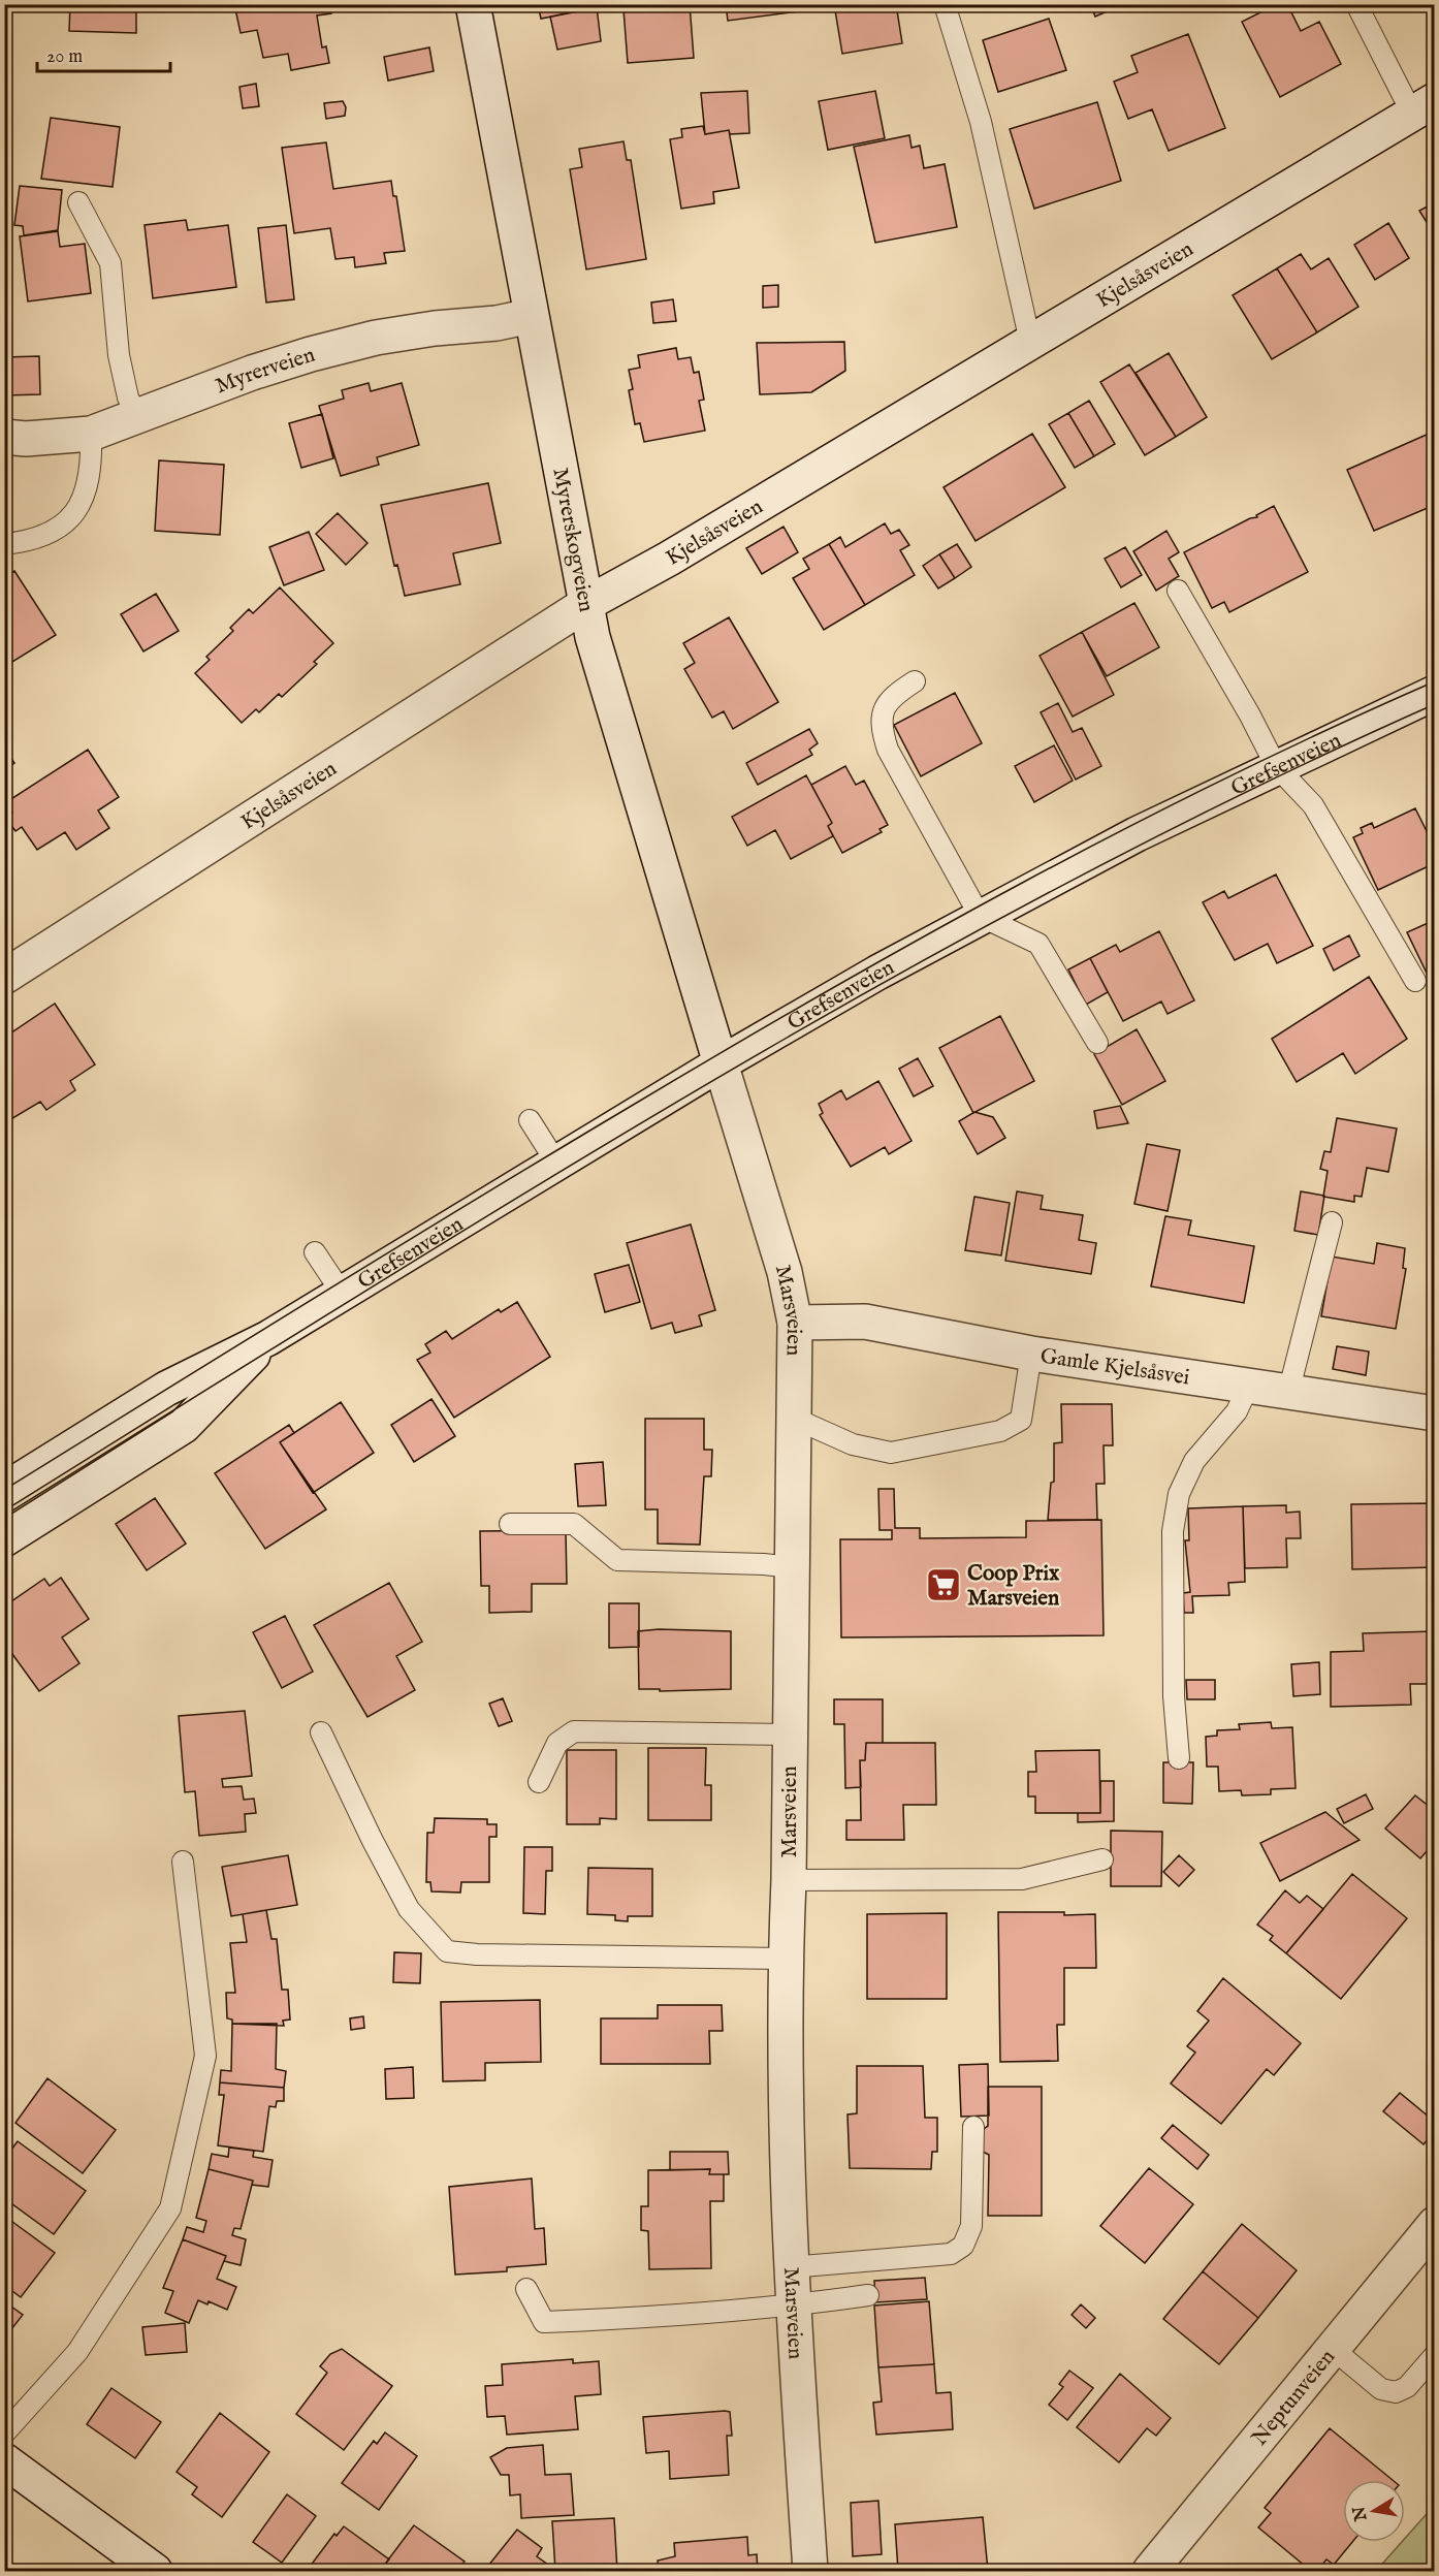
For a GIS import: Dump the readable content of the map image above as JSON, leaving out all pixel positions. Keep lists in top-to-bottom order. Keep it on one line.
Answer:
{"streets":{"street":["Kjelsåsveien","Myrerveien","Myrerskogveien","Grefsenveien","Marsveien","Gamle Kjelsåsvei","Neptunveien"]},"crossings":[["Kjelsåsveien","Myrerskogveien"],["Myrerveien","Myrerskogveien"],["Myrerskogveien","Grefsenveien"],["Myrerskogveien","Marsveien"],["Grefsenveien","Marsveien"],["Marsveien","Gamle Kjelsåsvei"]],"places":{"supermarket":["Coop Prix Marsveien"]},"scale_bar":"20 m","north":"left"}
